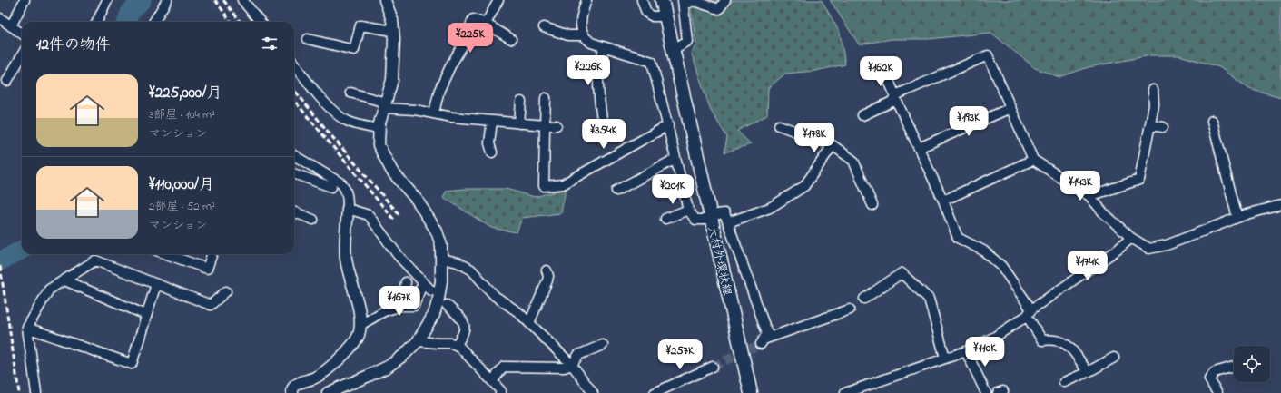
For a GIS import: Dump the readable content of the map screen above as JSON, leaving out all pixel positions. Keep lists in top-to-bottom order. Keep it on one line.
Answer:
{"streets":{"main road":["大村外環状線"]},"page":{"heading":"12件の物件","price":["¥225K","¥226K","¥162K","¥193K","¥354K","¥178K","¥143K","¥201K","¥174K","¥167K","¥110K","¥257K"],"list":[{"name":"¥225,000/月","note":"3部屋 · 104 m² · マンション"},{"name":"¥110,000/月","note":"2部屋 · 52 m² · マンション"}]}}
